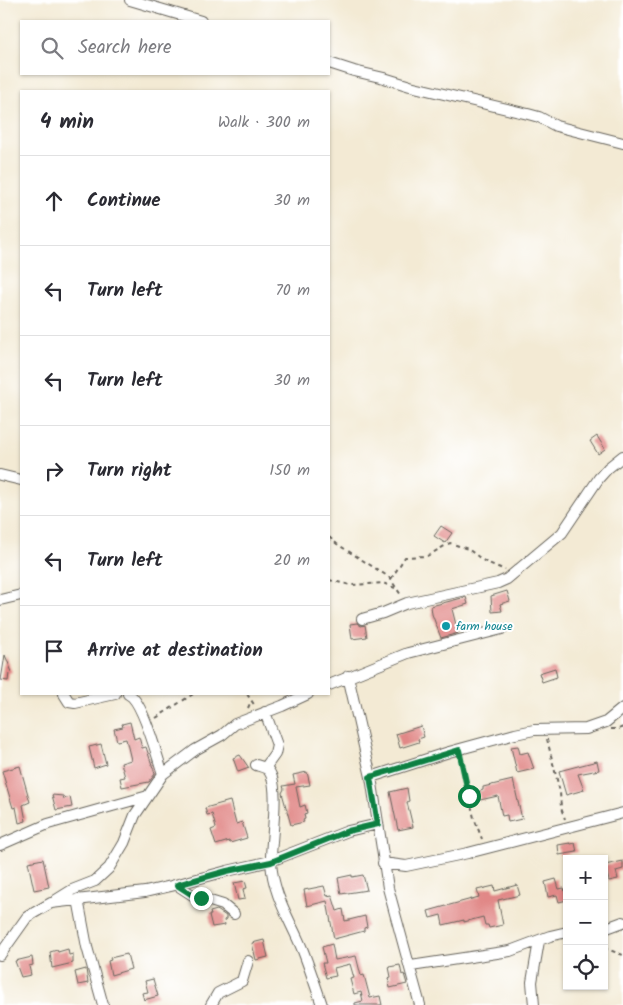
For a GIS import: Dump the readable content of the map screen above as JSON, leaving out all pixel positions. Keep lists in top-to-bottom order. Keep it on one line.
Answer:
{"places":["farm house"],"page":{"search":"Search here","heading":["4 min","Walk · 300 m"],"list":[["Continue","30 m"],["Turn left","70 m"],["Turn left","30 m"],["Turn right","150 m"],["Turn left","20 m"],"Arrive at destination"],"map_buttons":["+","−"]}}
